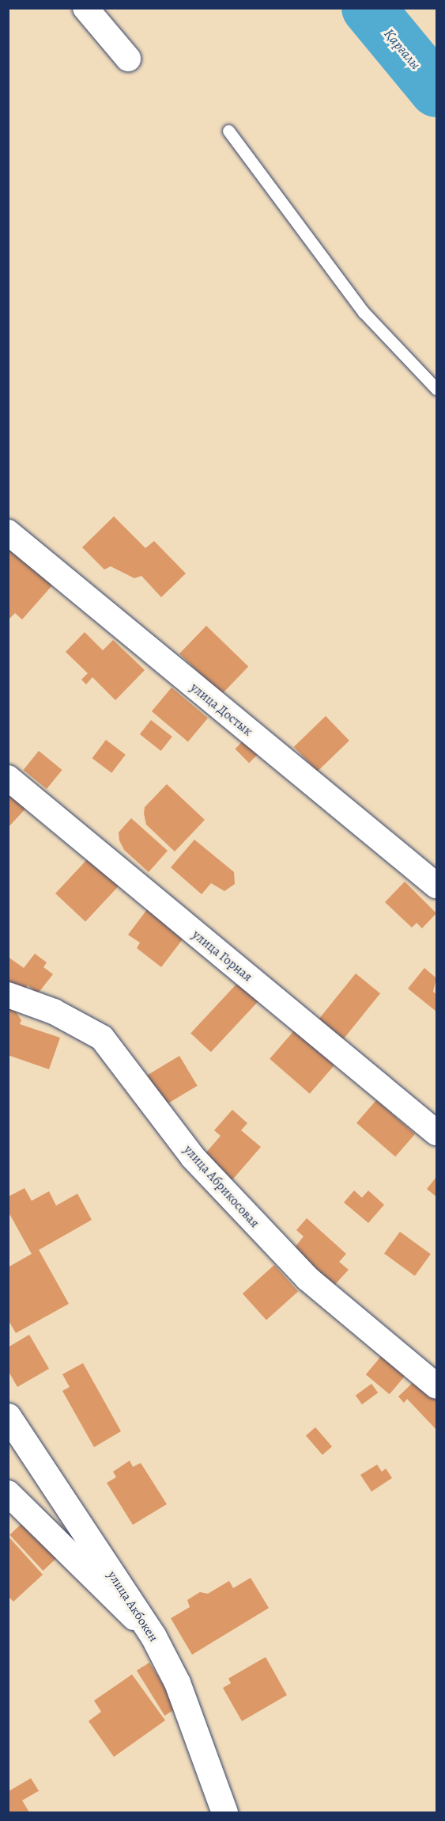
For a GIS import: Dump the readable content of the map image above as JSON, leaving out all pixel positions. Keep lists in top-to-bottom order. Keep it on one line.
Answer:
{"streets":{"street":["улица Достык","улица Горная","улица Абрикосовая","улица Акбокен"]},"water":["Қарғалы"]}
